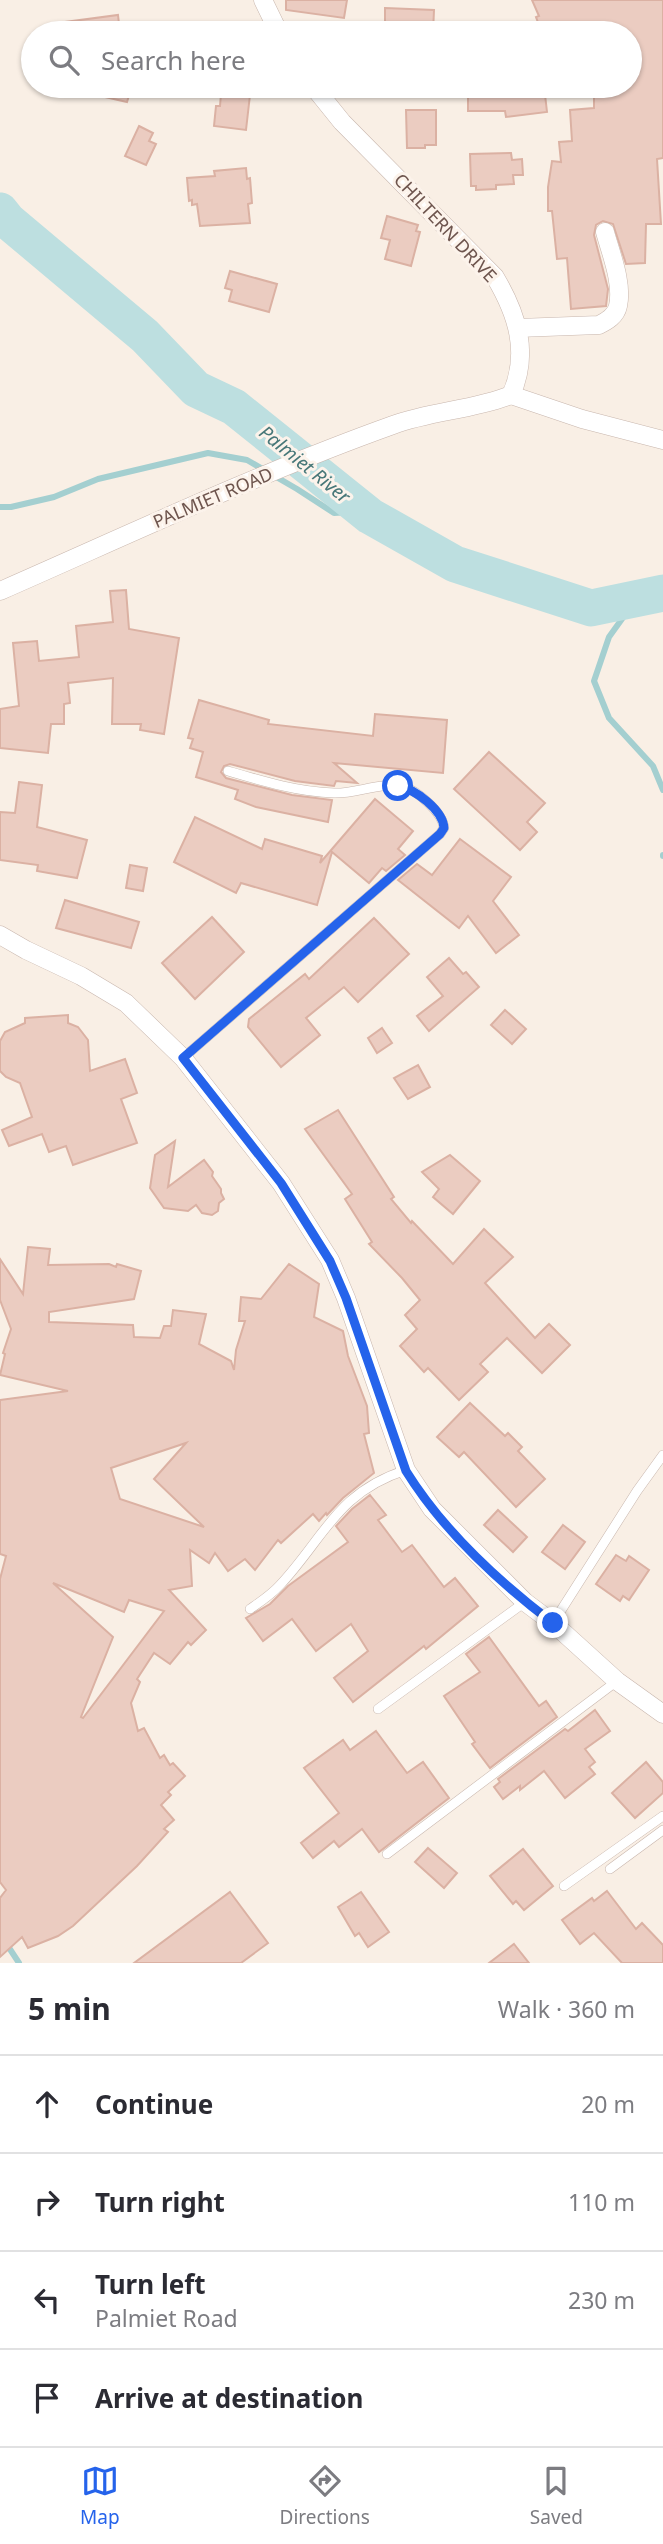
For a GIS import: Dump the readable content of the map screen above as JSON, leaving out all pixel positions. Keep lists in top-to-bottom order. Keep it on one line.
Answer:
{"streets":{"street":["CHILTERN DRIVE","PALMIET ROAD"]},"crossings":[["CHILTERN DRIVE","PALMIET ROAD"]],"water":["Palmiet River"],"page":{"search":"Search here","heading":["5 min","Walk · 360 m"],"list":[["Continue","20 m"],["Turn right","110 m"],["Turn left","Palmiet Road","230 m"],"Arrive at destination"],"nav":["Map","Directions","Saved"]}}
